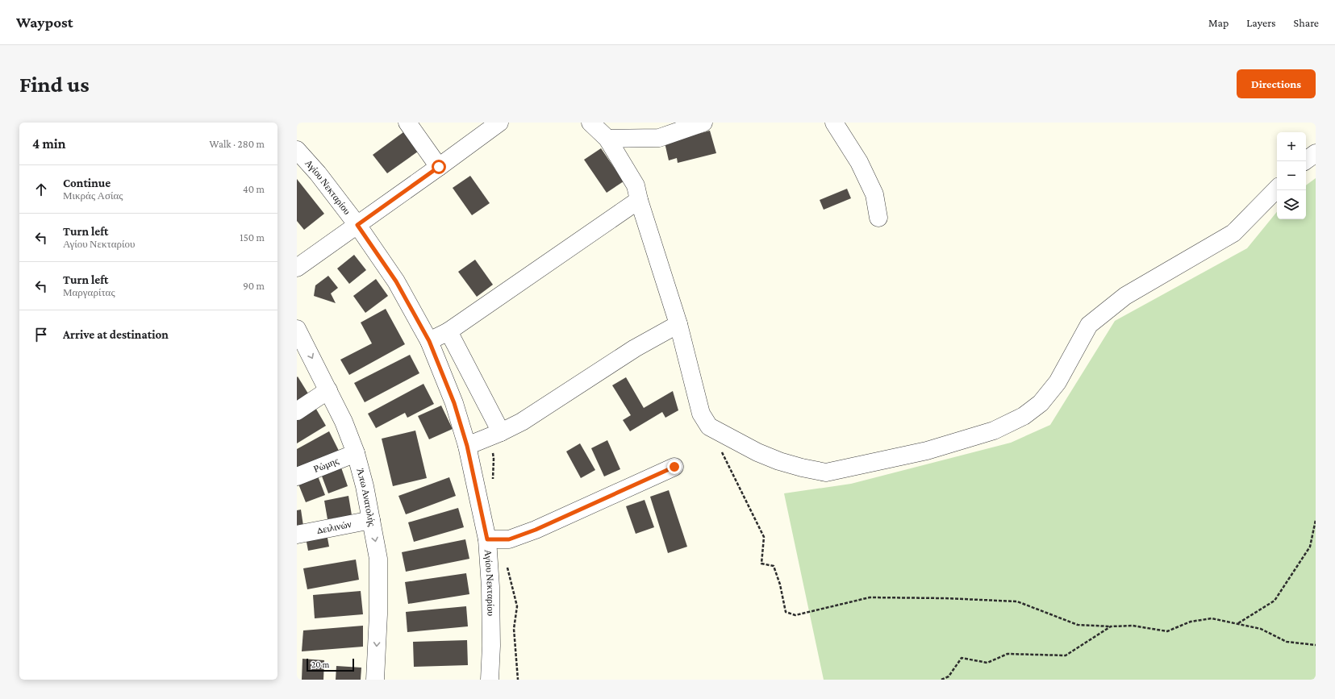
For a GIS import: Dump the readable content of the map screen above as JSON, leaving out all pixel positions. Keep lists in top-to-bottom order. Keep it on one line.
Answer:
{"streets":{"street":["Αγίου Νεκταρίου","Ρώμης","Άπω Ανατολής","Δειλινών"]},"crossings":[["Ρώμης","Άπω Ανατολής"],["Άπω Ανατολής","Δειλινών"]],"one_way":["Άπω Ανατολής"],"scale_bar":"20 m","page":{"header":"Waypost","nav":["Map","Layers","Share"],"buttons":"Directions","title":"Find us","heading":["4 min","Walk · 280 m"],"map_buttons":["+","−"],"list":[["Continue","Μικράς Ασίας","40 m"],["Turn left","Αγίου Νεκταρίου","150 m"],["Turn left","Μαργαρίτας","90 m"],"Arrive at destination"],"scale":"20 m"}}
